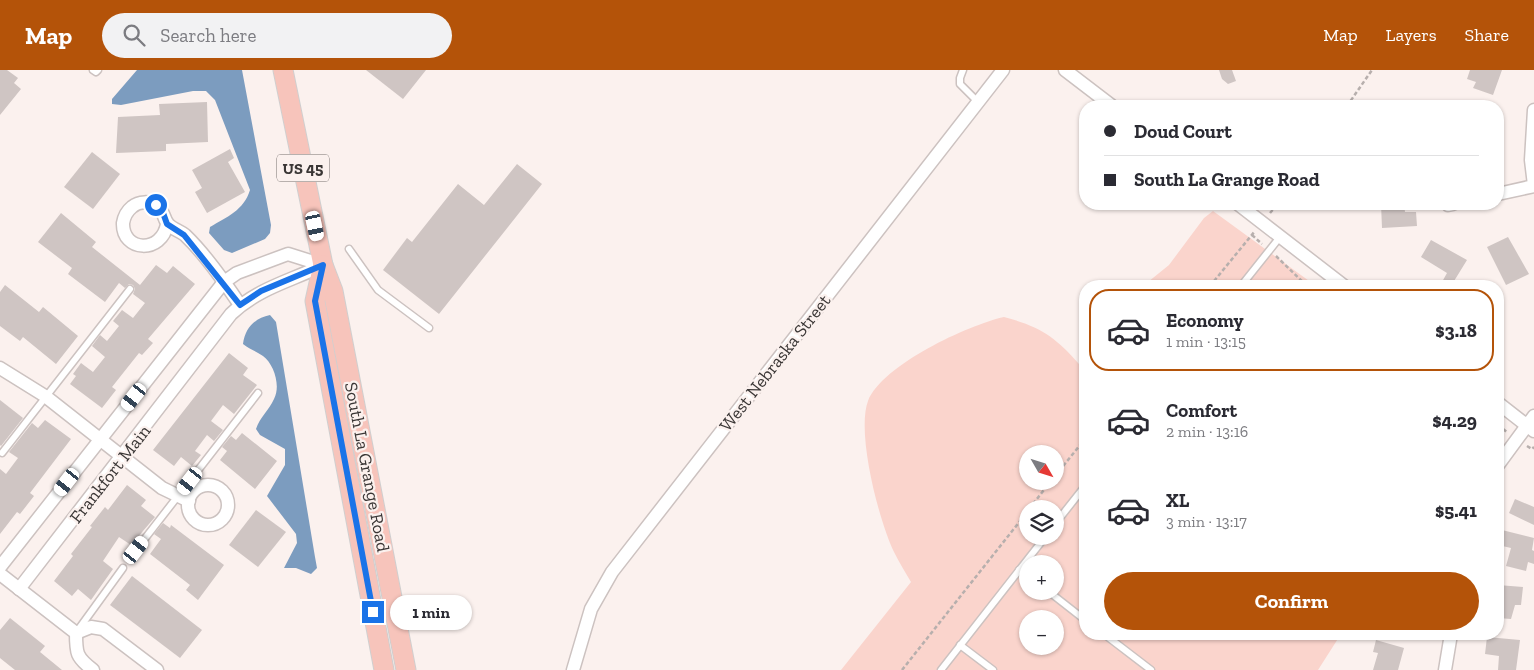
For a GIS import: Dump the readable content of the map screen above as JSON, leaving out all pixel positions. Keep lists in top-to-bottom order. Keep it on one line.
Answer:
{"streets":{"main road":["US 45","South La Grange Road"],"street":["West Nebraska Street","Frankfort Main"]},"crossings":[["South La Grange Road","Frankfort Main"]],"north":"bottom right","page":{"header":"Map","search":"Search here","nav":["Map","Layers","Share"],"banner":["Doud Court","South La Grange Road"],"list":[{"name":"Economy","note":"1 min · 13:15","value":"$3.18"},{"name":"Comfort","note":"2 min · 13:16","value":"$4.29"},{"name":"XL","note":"3 min · 13:17","value":"$5.41"}],"map_buttons":["+","−"],"buttons":"Confirm","bubble":"1 min"}}
